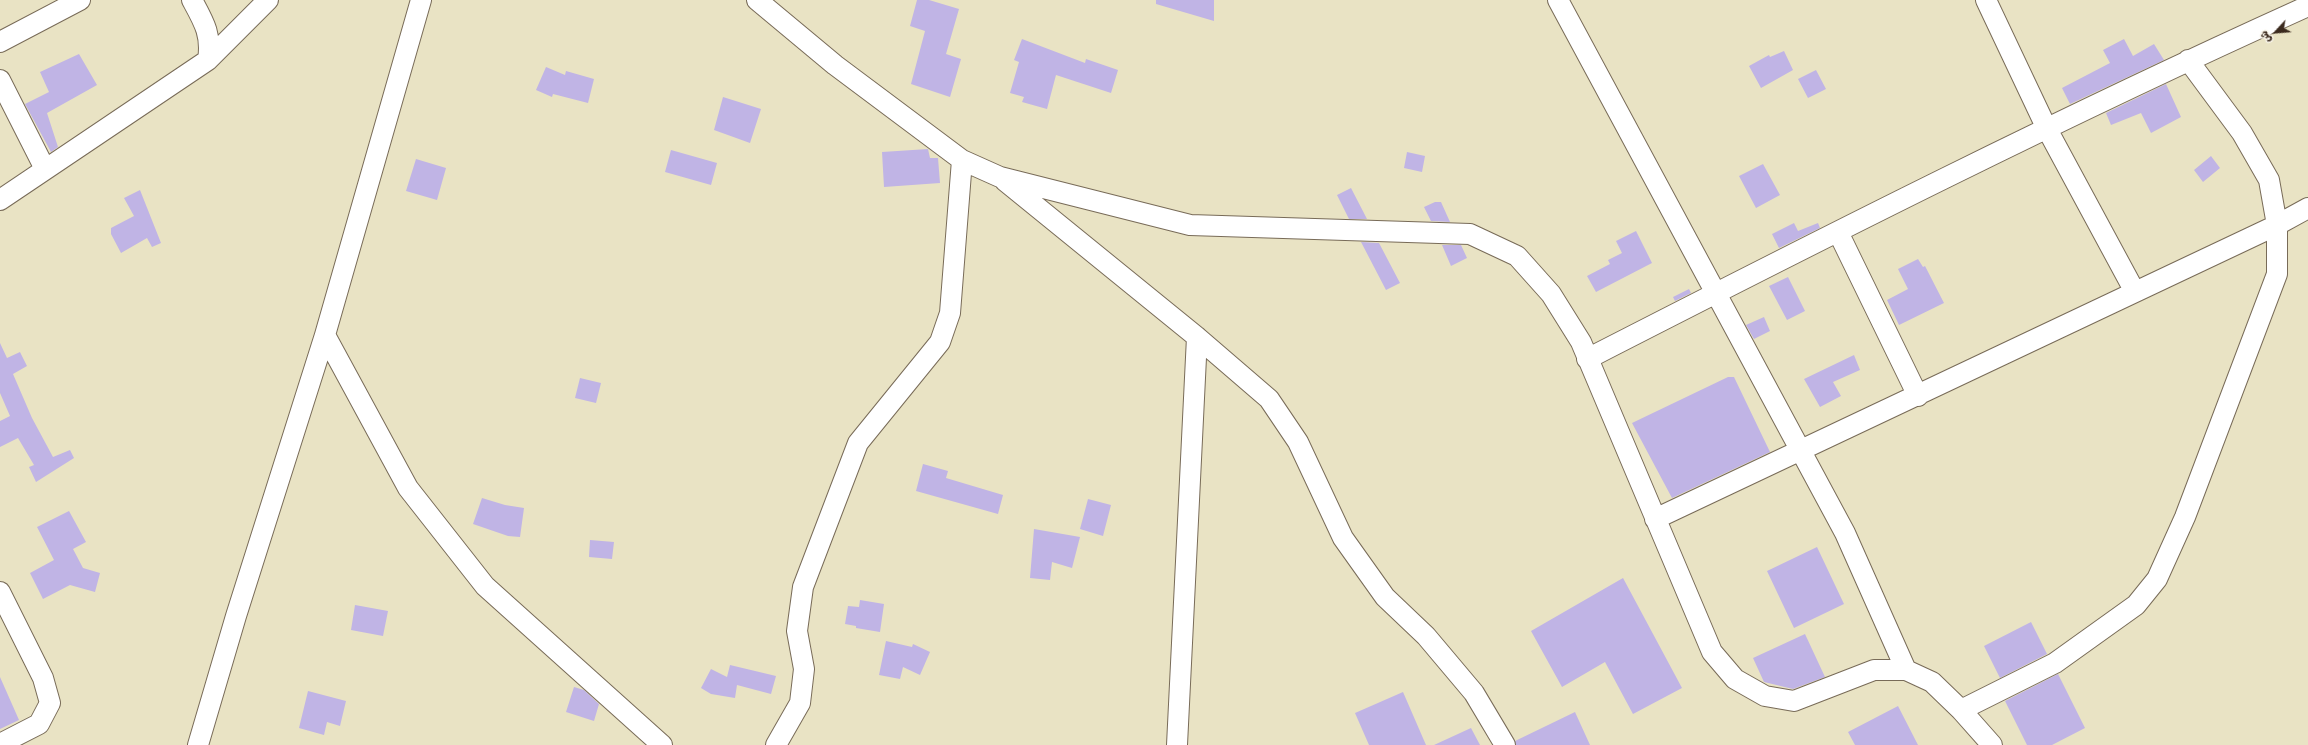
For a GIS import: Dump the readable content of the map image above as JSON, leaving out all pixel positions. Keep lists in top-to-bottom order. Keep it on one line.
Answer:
{"north":"bottom left"}
